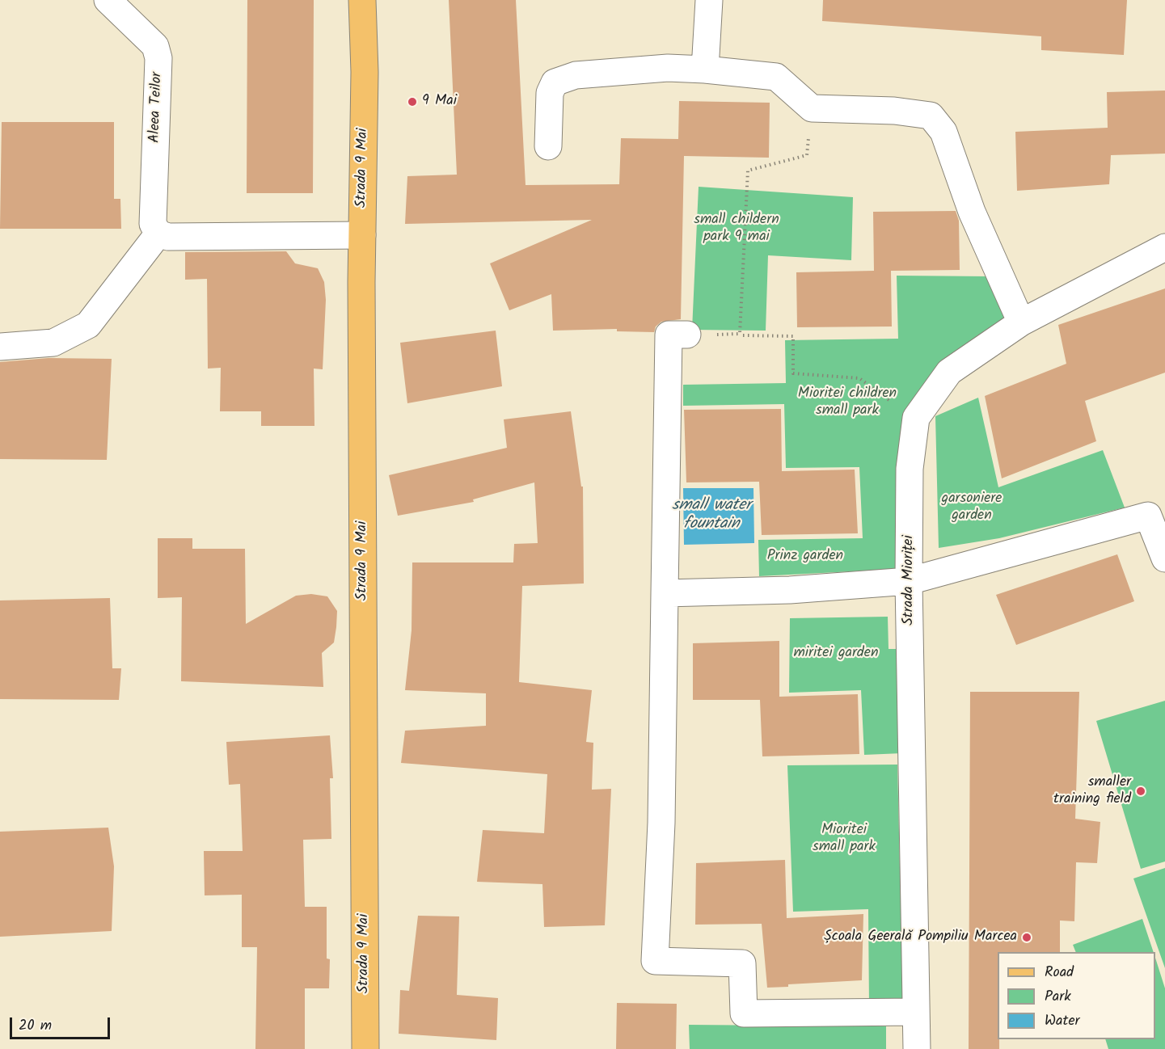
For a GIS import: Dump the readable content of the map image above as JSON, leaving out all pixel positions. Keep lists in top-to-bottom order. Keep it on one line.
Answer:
{"streets":{"main road":["Strada 9 Mai"],"street":["Aleea Teilor","Strada Mioriței"]},"water":["small water fountain"],"parks":["small childern park 9 mai","Mioritei children small park","garsoniere garden","Prinz garden","miritei garden","Mioritei small park"],"places":["9 Mai","smaller training field","Școala Geerală Pompiliu Marcea"],"legend":["Road","Park","Water"],"scale_bar":"20 m"}
